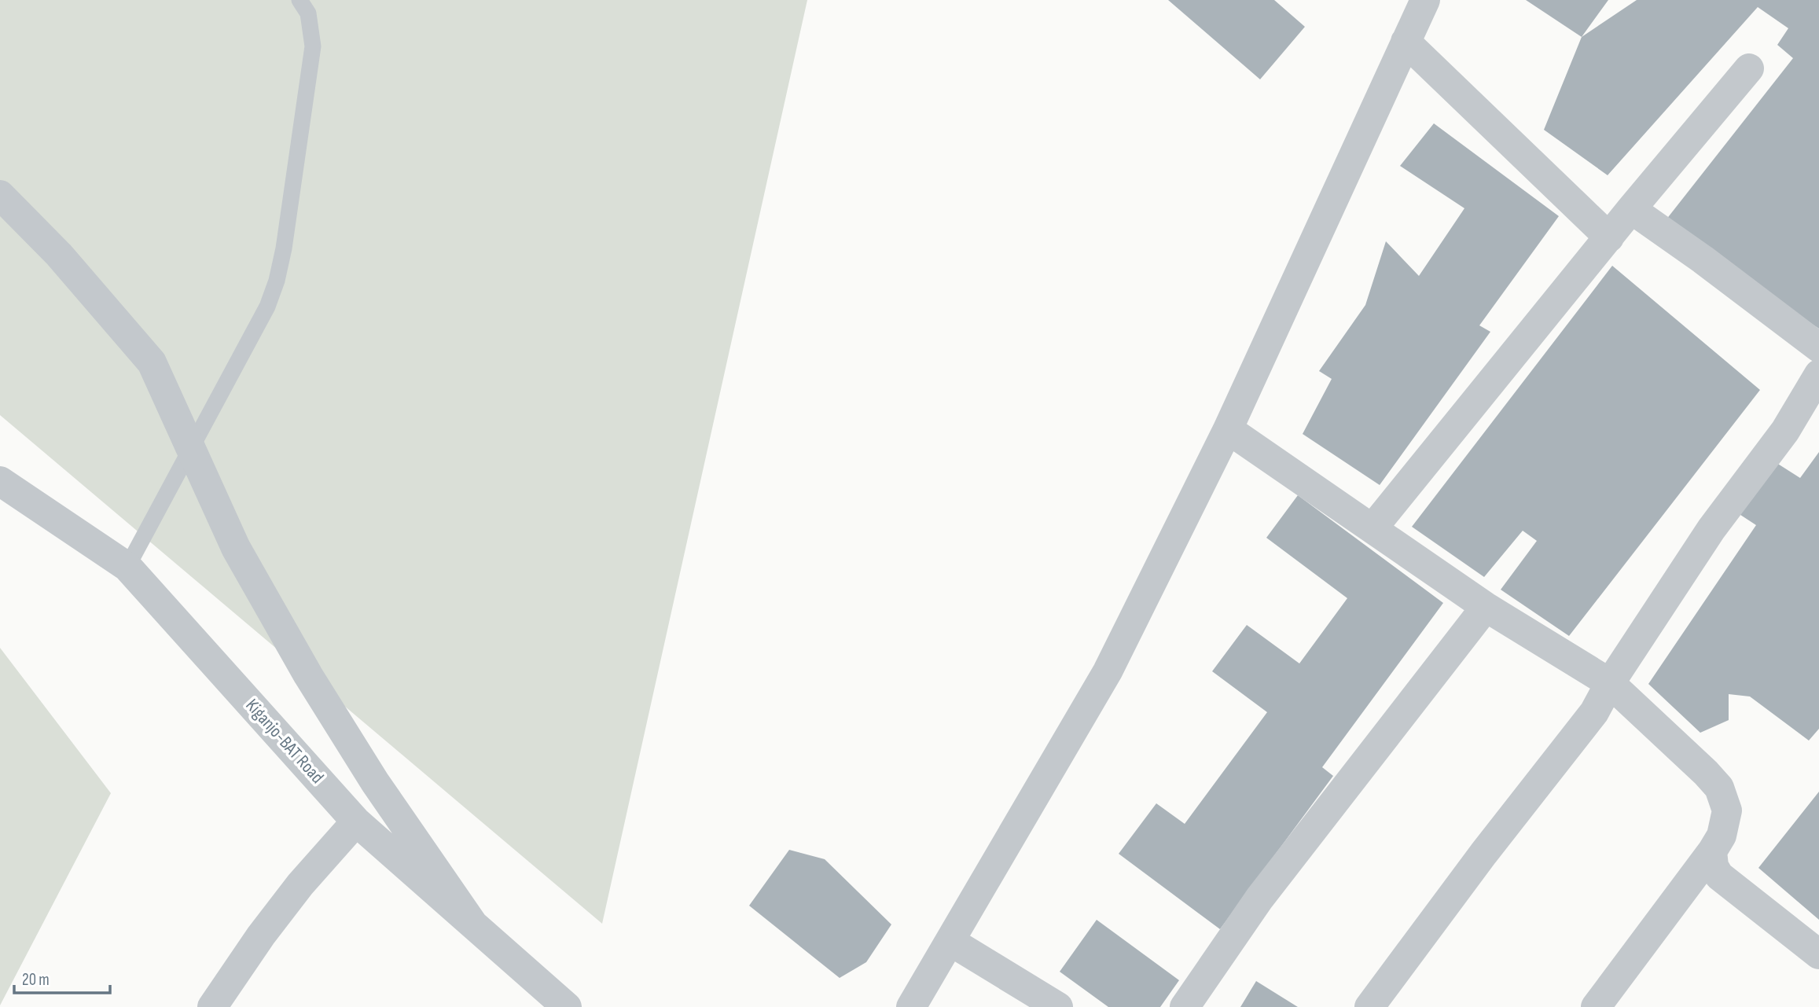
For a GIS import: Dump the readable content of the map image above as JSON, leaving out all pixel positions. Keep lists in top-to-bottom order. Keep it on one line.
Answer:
{"streets":{"street":["Kiganjo-BAT Road"]},"scale_bar":"20 m"}
